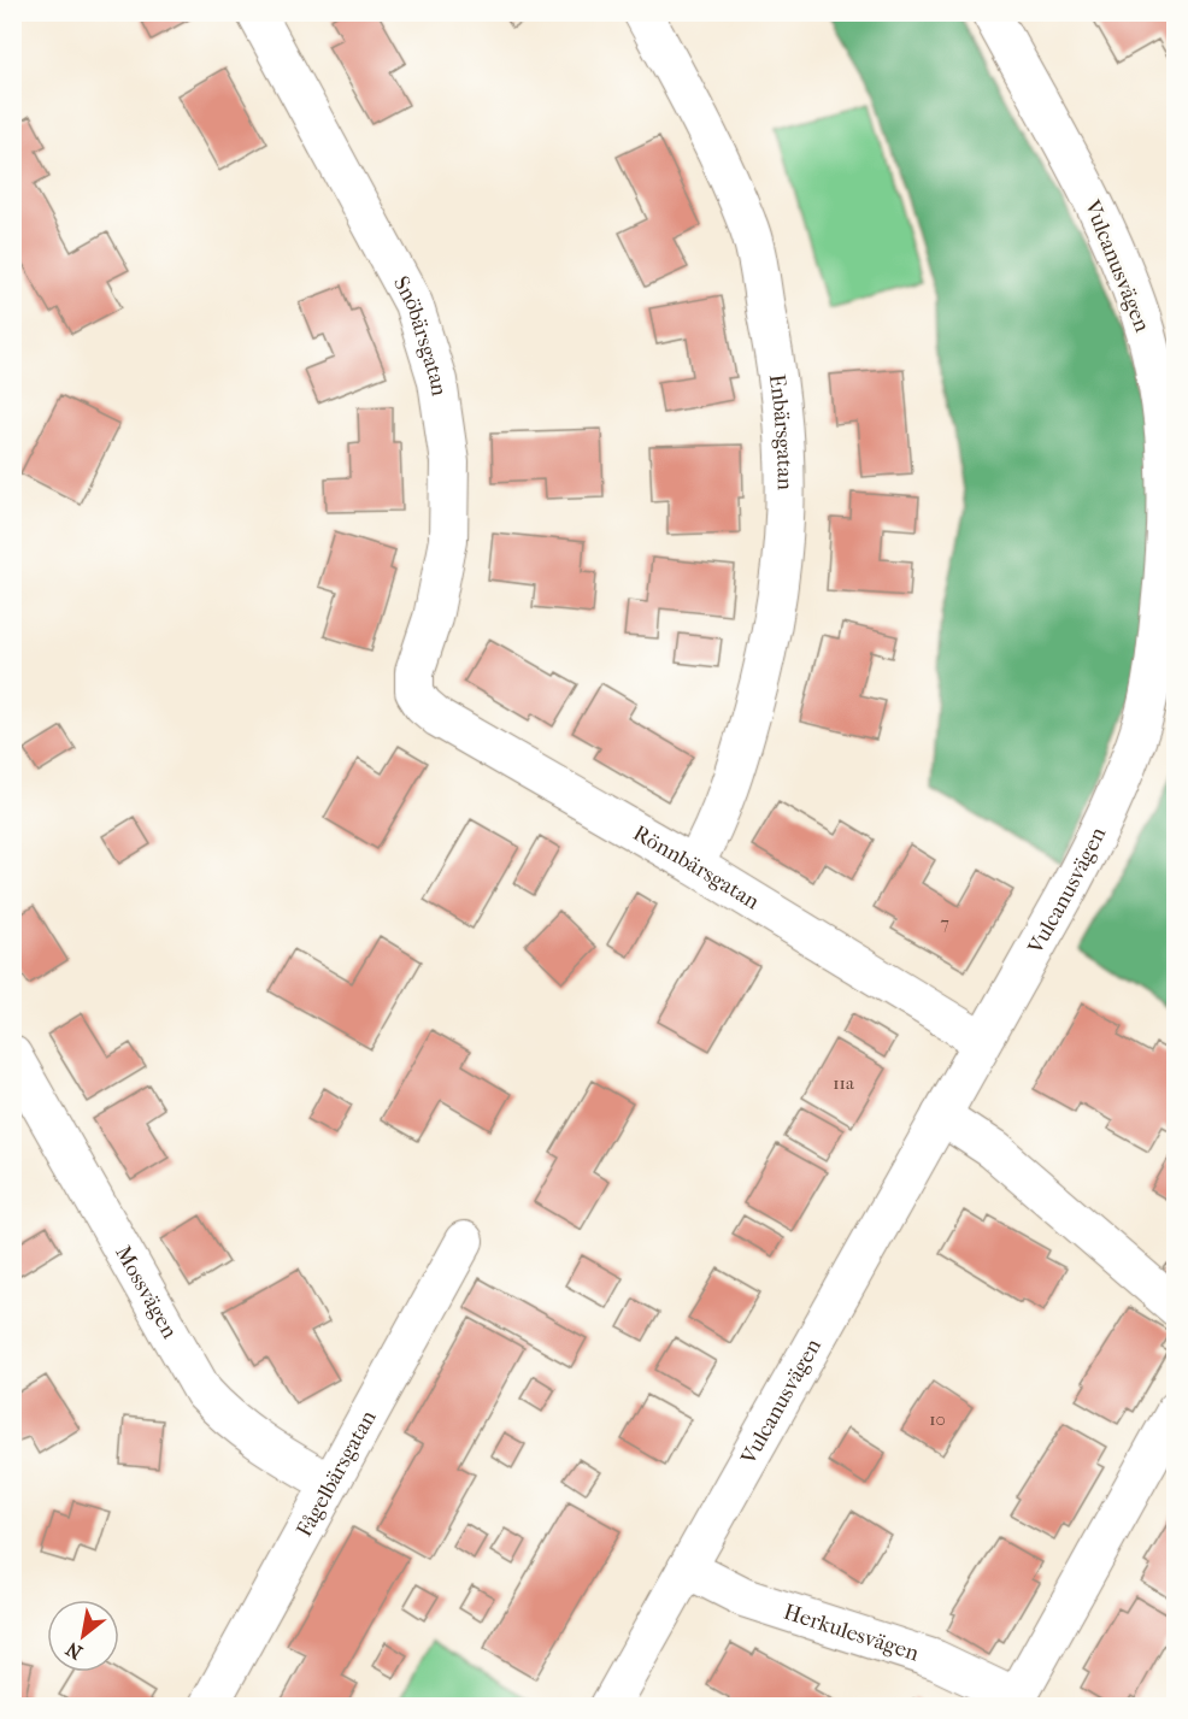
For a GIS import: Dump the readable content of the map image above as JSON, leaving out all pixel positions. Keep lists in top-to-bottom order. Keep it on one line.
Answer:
{"streets":{"street":["Vulcanusvägen","Snöbärsgatan","Enbärsgatan","Rönnbärsgatan","Mossvägen","Fågelbärsgatan","Herkulesvägen"]},"crossings":[["Vulcanusvägen","Rönnbärsgatan"],["Vulcanusvägen","Herkulesvägen"],["Snöbärsgatan","Rönnbärsgatan"],["Enbärsgatan","Rönnbärsgatan"],["Mossvägen","Fågelbärsgatan"]],"house_numbers":["7","11a","10"],"north":"bottom left"}
